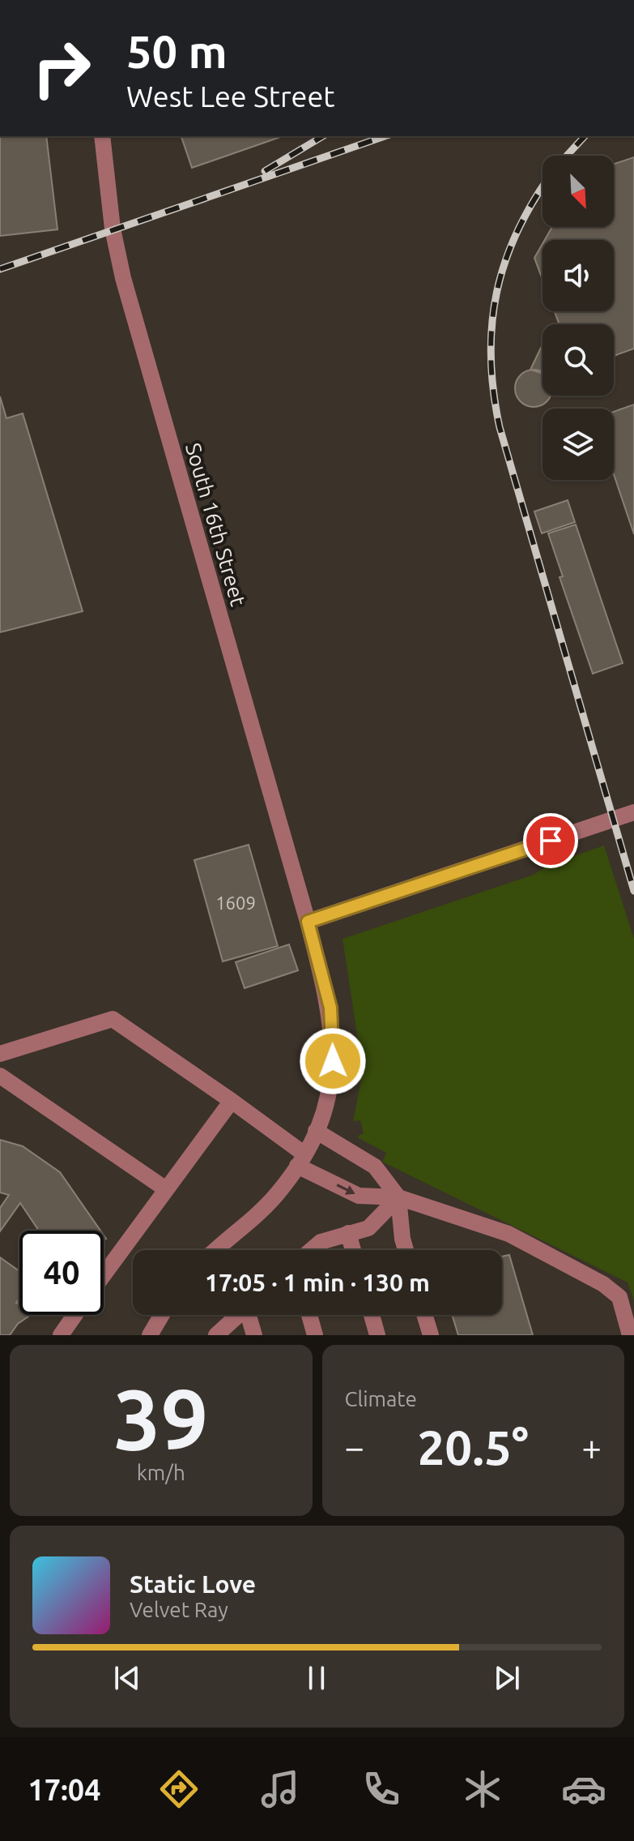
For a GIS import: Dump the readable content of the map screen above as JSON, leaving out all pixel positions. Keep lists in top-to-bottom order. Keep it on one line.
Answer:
{"streets":{"street":["South 16th Street"]},"house_numbers":["1609"],"north":"bottom right","page":{"turn":["50 m","West Lee Street"],"limit":"40","trip":"17:05 · 1 min · 130 m","tile":[["39","km/h"],"Climate"],"heat":["−","20.5°","+"],"song":["Static Love","Velvet Ray"],"tabs":"17:04"}}
